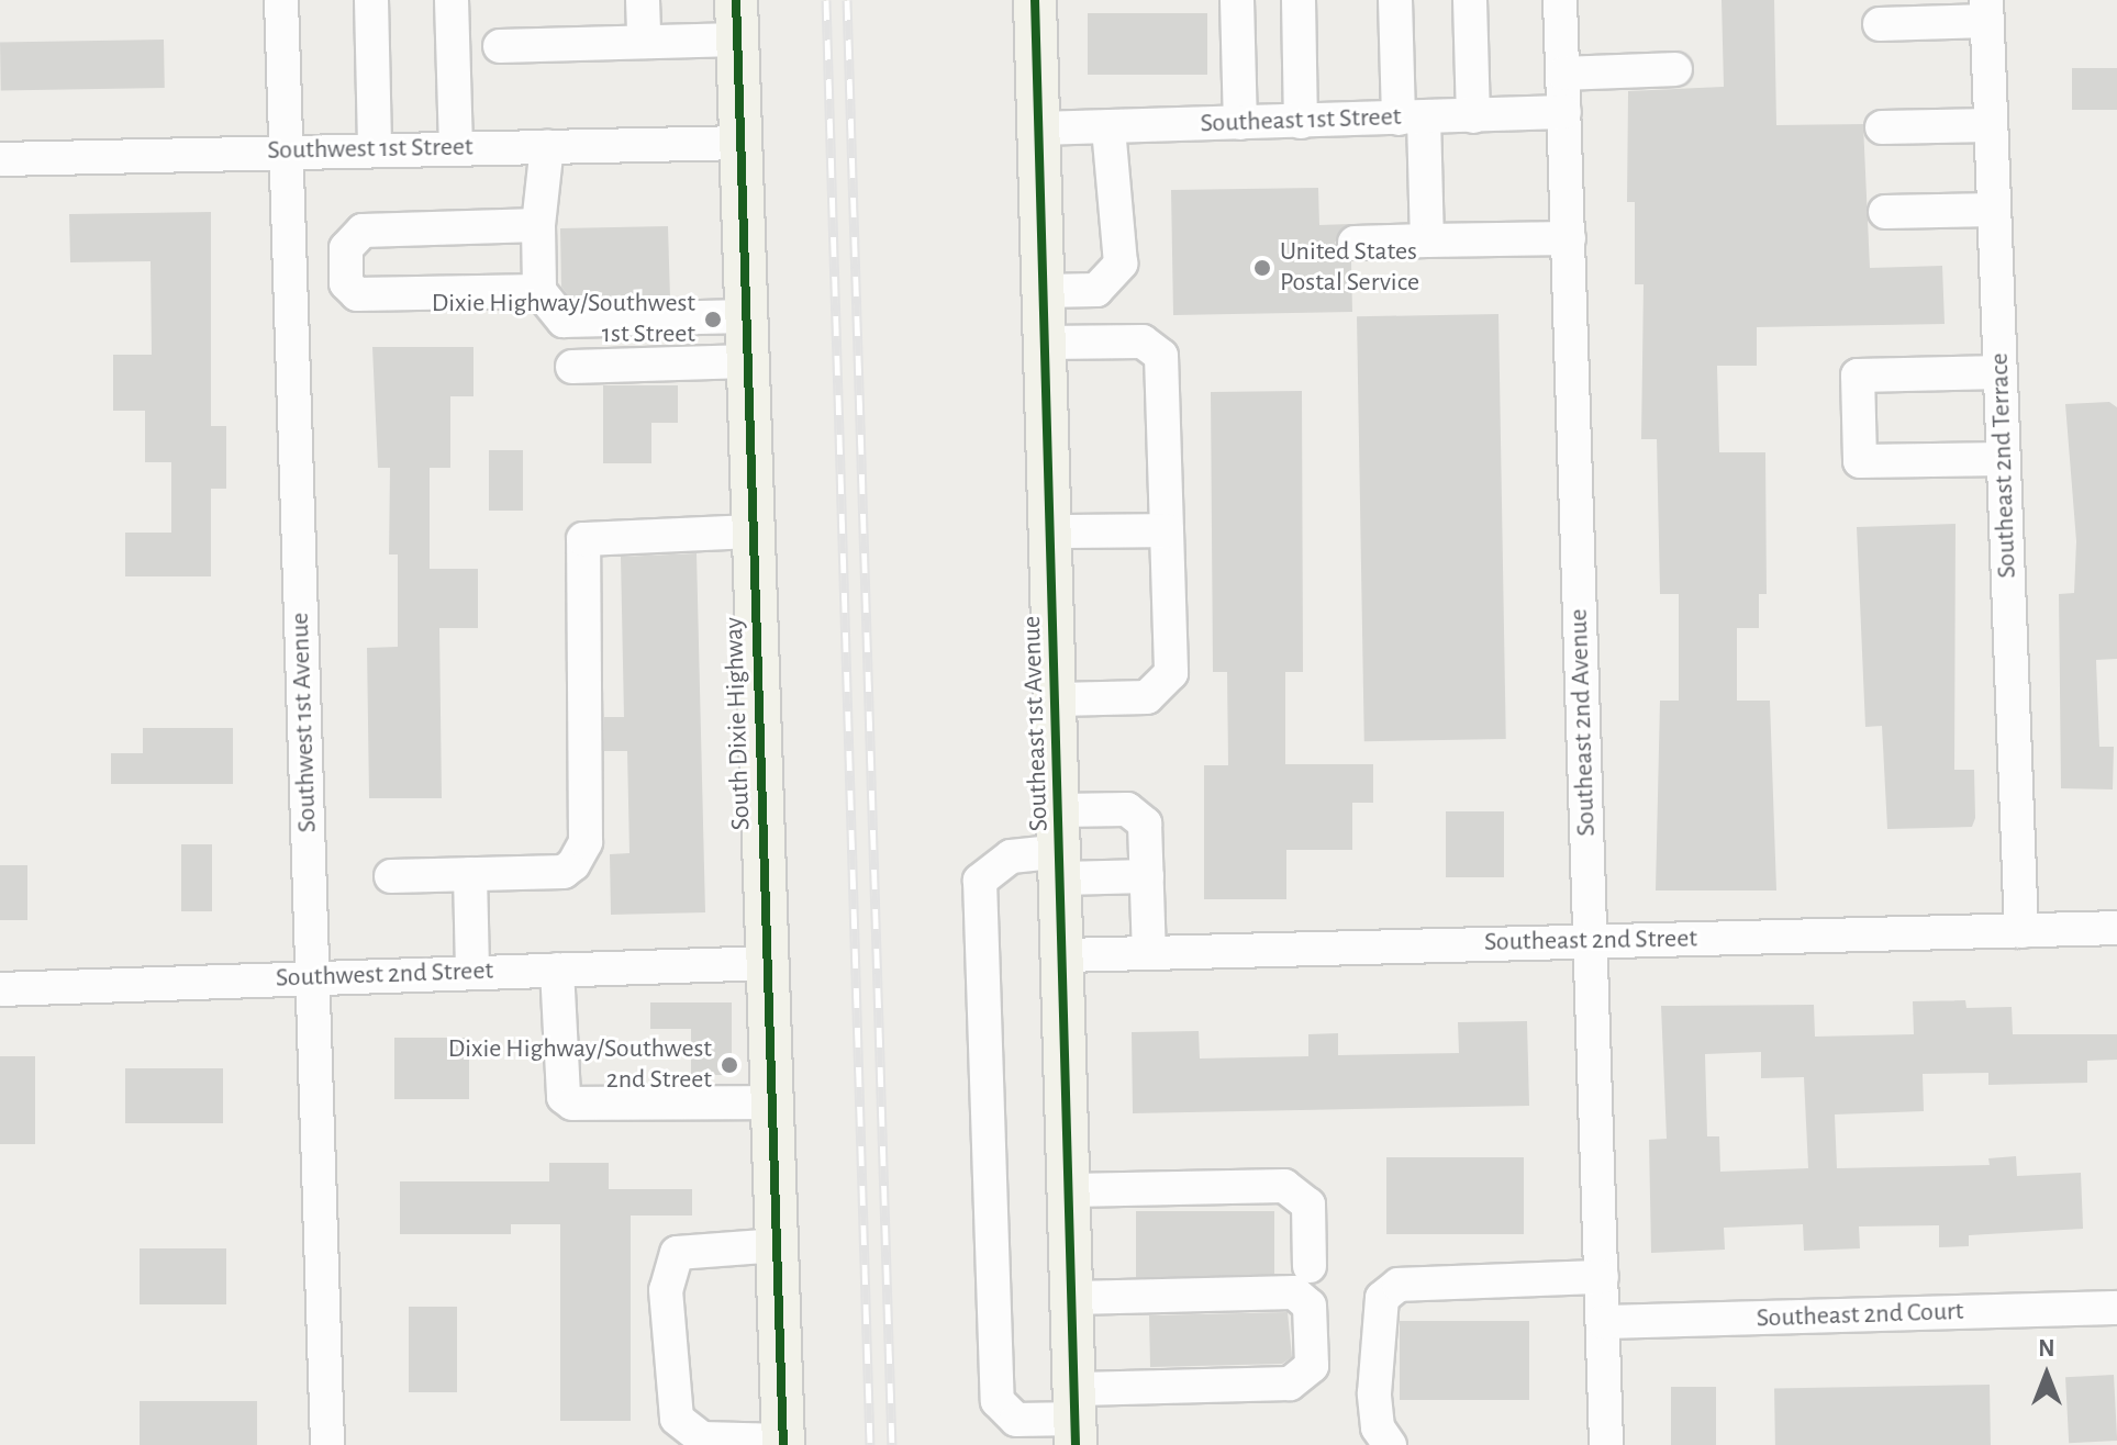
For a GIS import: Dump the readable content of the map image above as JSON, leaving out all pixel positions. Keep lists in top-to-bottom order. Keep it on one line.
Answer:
{"streets":{"main road":["South Dixie Highway","Southeast 1st Avenue"],"street":["Southeast 1st Street","Southwest 1st Street","Southeast 2nd Terrace","Southwest 1st Avenue","Southeast 2nd Avenue","Southeast 2nd Street","Southwest 2nd Street","Southeast 2nd Court"]},"crossings":[["Southeast 1st Street","Southeast 2nd Avenue"],["Southeast 1st Street","Southeast 1st Avenue"],["Southwest 1st Street","Southwest 1st Avenue"],["Southwest 1st Street","South Dixie Highway"],["Southeast 2nd Terrace","Southeast 2nd Street"],["Southwest 1st Avenue","Southwest 2nd Street"],["Southeast 2nd Avenue","Southeast 2nd Street"],["Southeast 2nd Avenue","Southeast 2nd Court"],["South Dixie Highway","Southwest 2nd Street"],["Southeast 1st Avenue","Southeast 2nd Street"]],"places":["United States Postal Service","Dixie Highway/Southwest 1st Street","Dixie Highway/Southwest 2nd Street"],"north":"top"}
